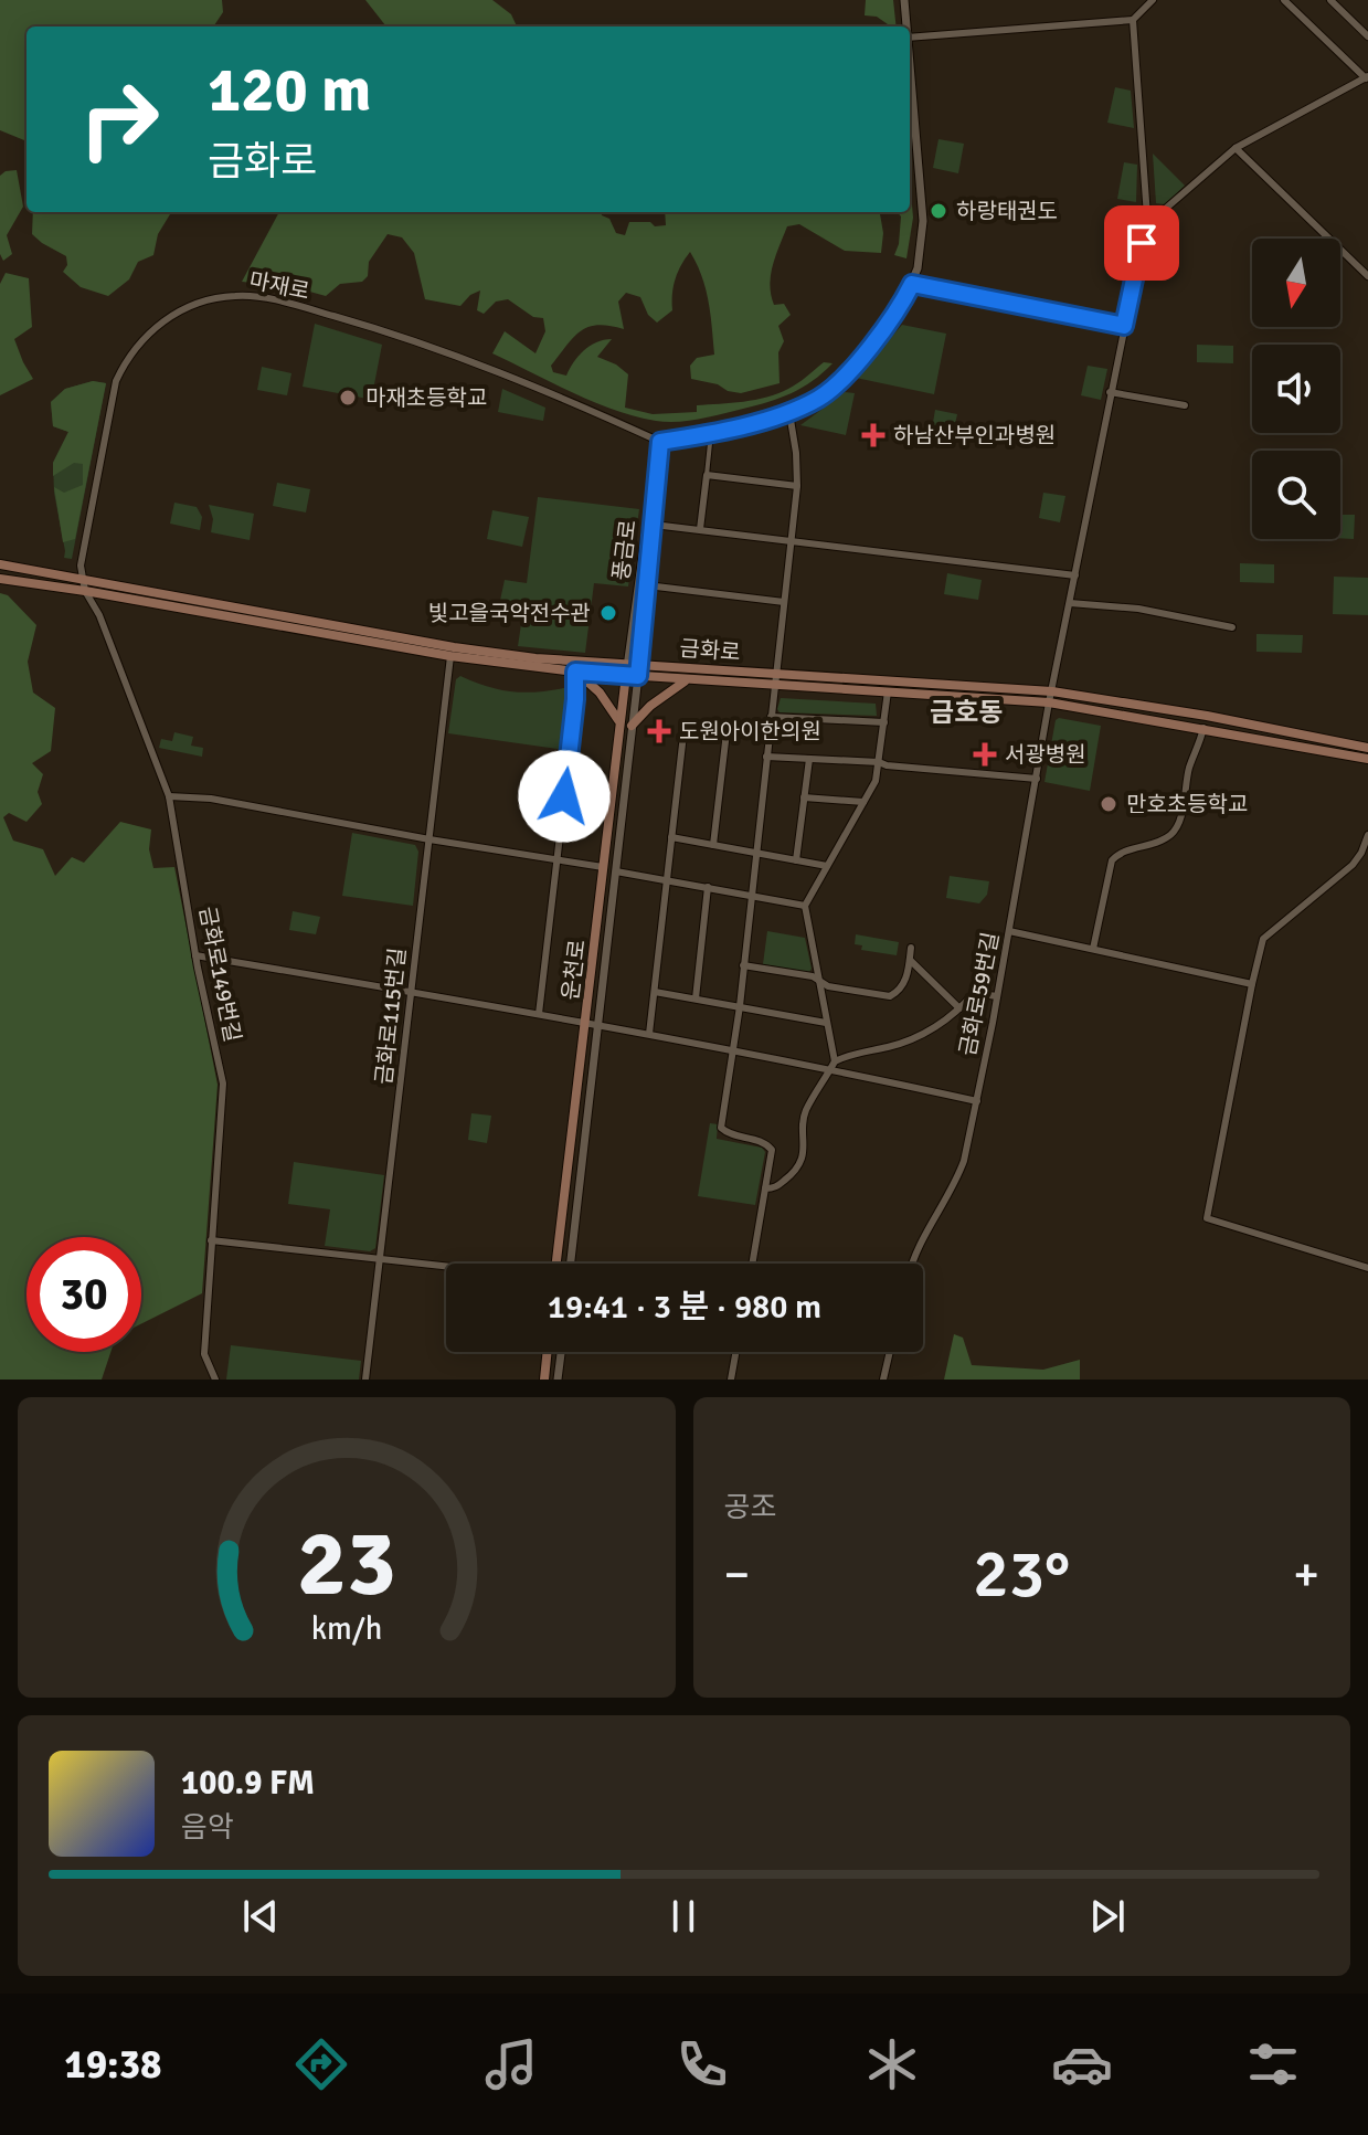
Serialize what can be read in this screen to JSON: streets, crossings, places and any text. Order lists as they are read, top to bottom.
{
  "streets": {
    "main road": ["금화로", "운천로"],
    "street": [
      "마재로",
      "풍금로",
      "금화로149번길",
      "금화로59번길",
      "금화로115번길"
    ]
  },
  "crossings": [
    ["마재로", "풍금로"],
    ["마재로", "금화로"],
    ["마재로", "금화로149번길"],
    ["풍금로", "금화로"],
    ["풍금로", "운천로"],
    ["금화로", "운천로"],
    ["금화로", "금화로149번길"],
    ["금화로", "금화로59번길"],
    ["금화로", "금화로115번길"]
  ],
  "districts": ["금호동"],
  "places": {
    "other": [
      "하랑태권도",
      "마재초등학교",
      "빛고을국악전수관",
      "만호초등학교"
    ],
    "health": ["하남산부인과병원", "도원아이한의원", "서광병원"]
  },
  "north": "bottom",
  "page": {
    "turn": ["120 m", "금화로"],
    "limit": "30",
    "trip": "19:41 · 3 분 · 980 m",
    "tile": "공조",
    "heat": ["−", "23°", "+"],
    "song": ["100.9 FM", "음악"],
    "tabs": "19:38",
    "gauge": ["23", "km/h"]
  }
}
